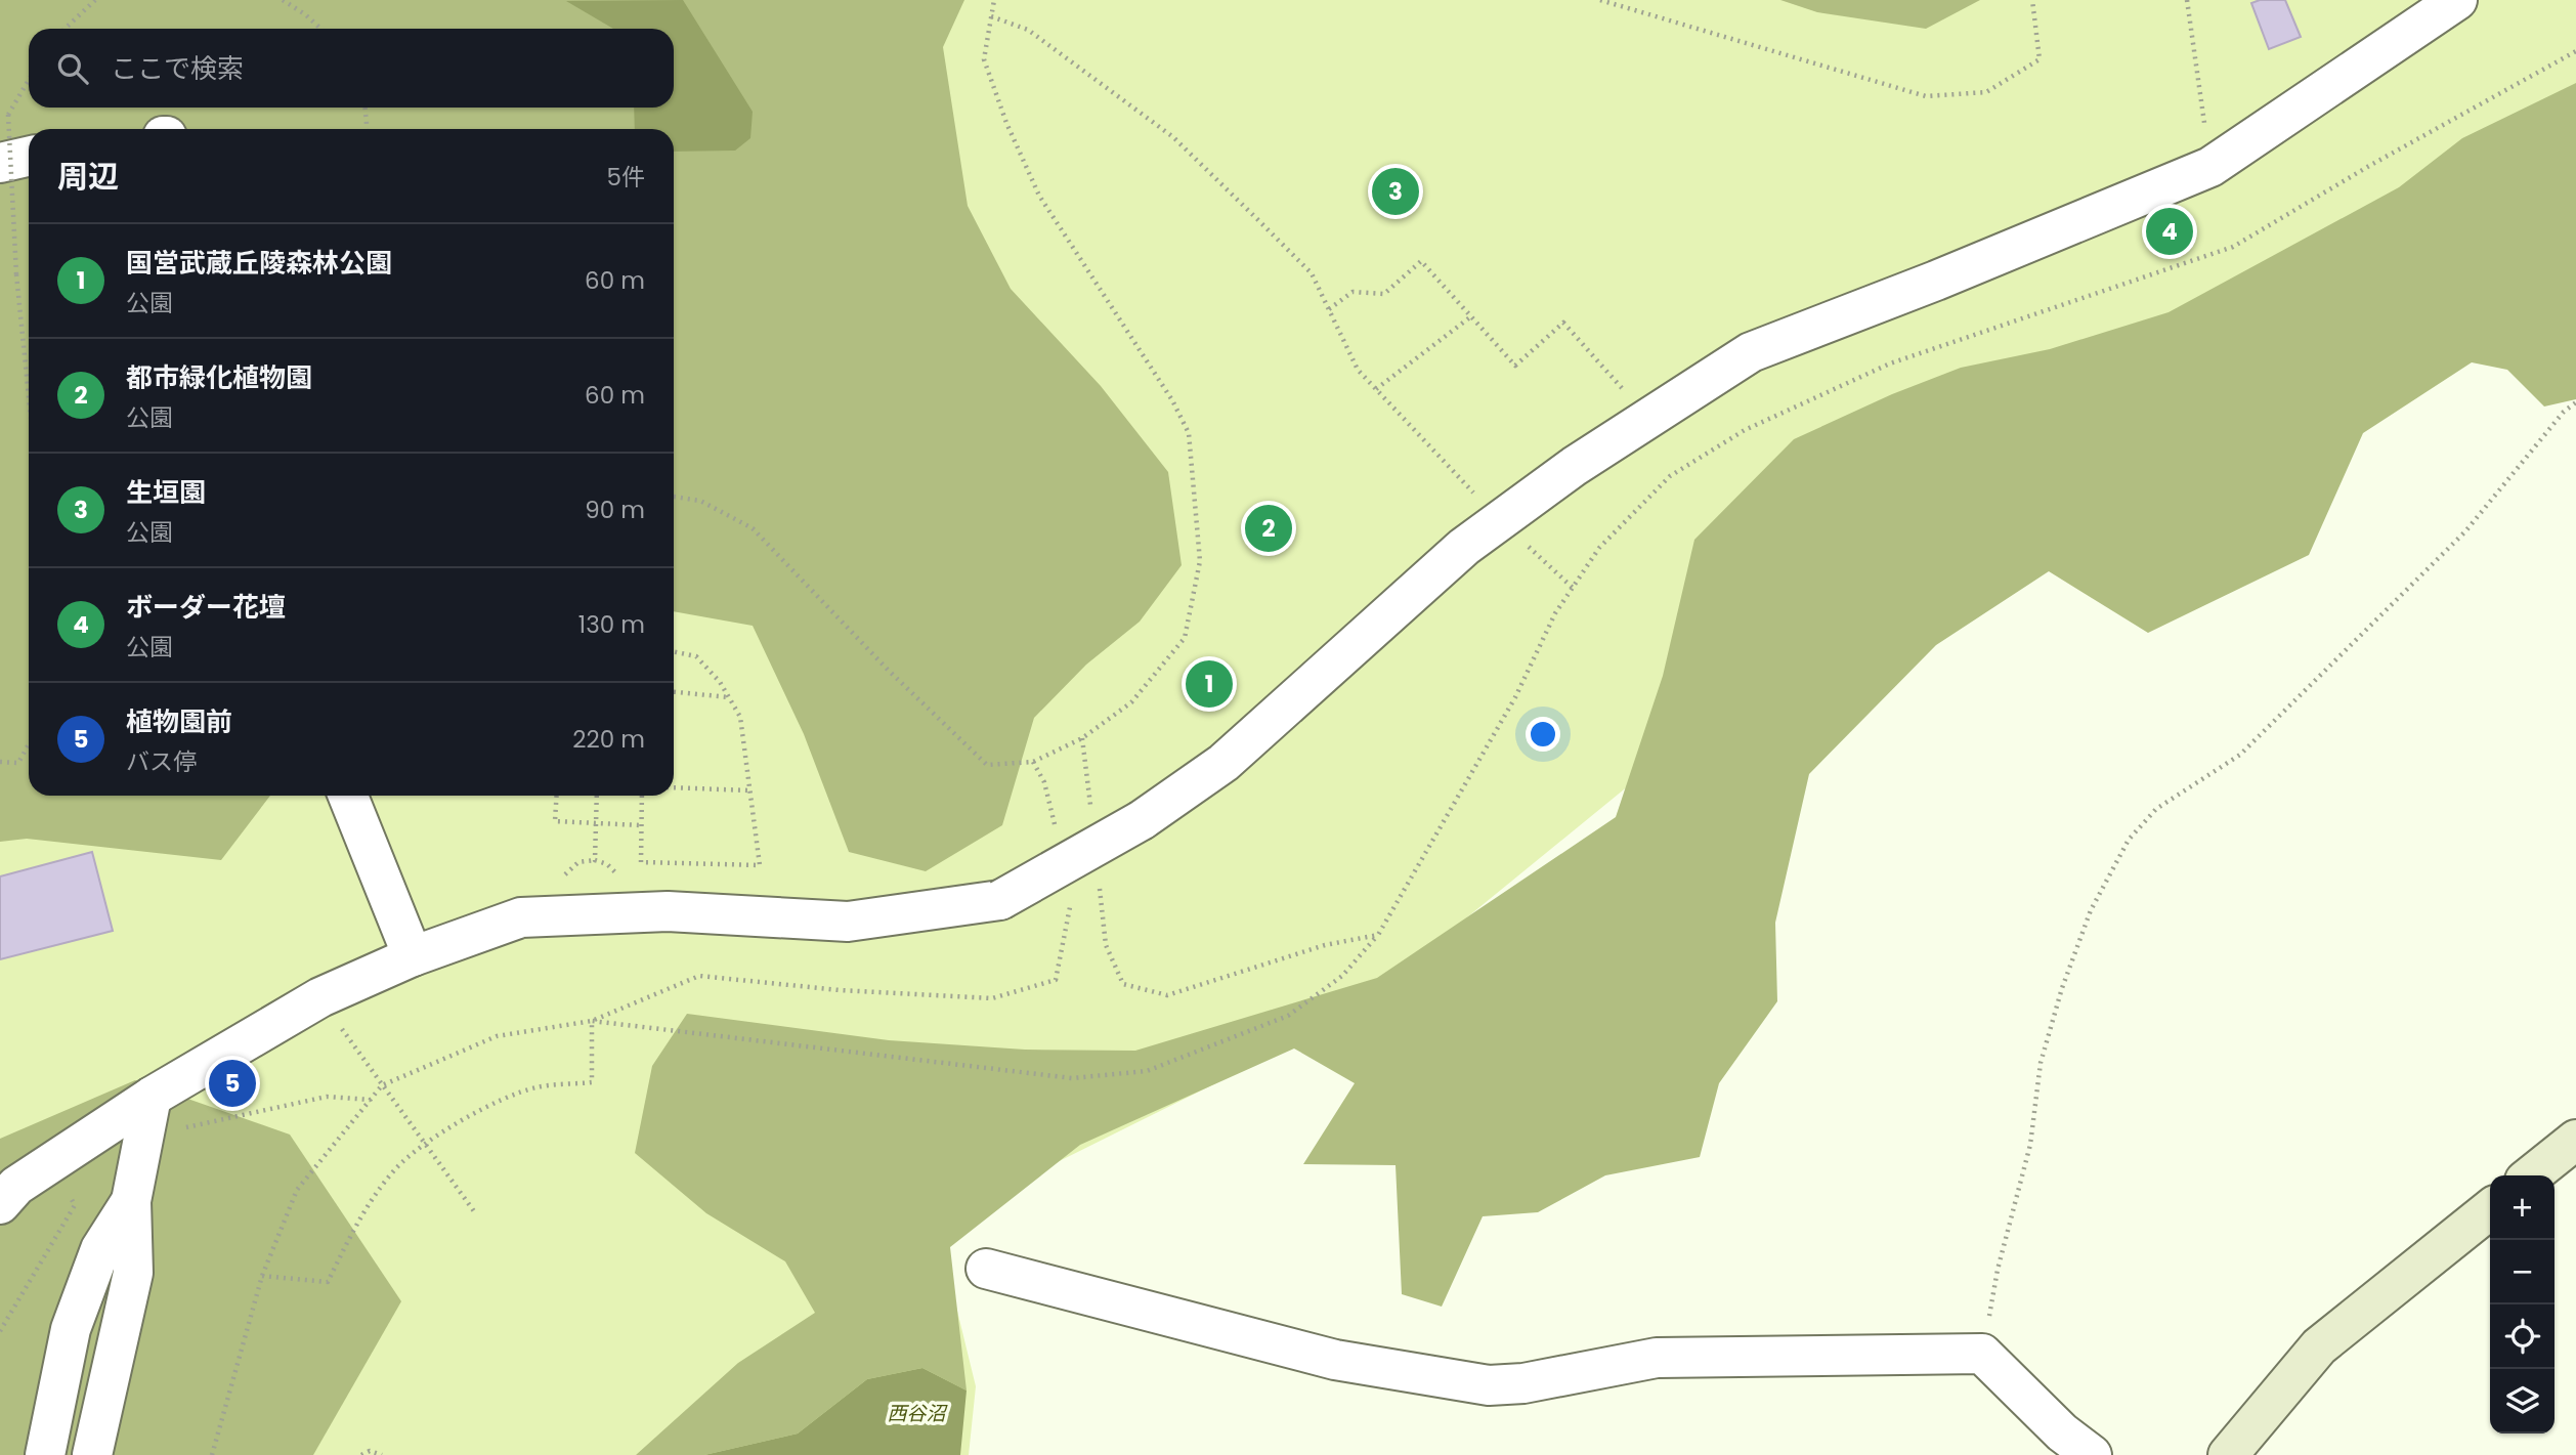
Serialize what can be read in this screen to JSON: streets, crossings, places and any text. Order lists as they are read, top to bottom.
{
  "water": ["西谷沼"],
  "page": {
    "search": "ここで検索",
    "heading": ["周辺", "5件"],
    "pins": [
      "3",
      "4",
      "2",
      "1",
      "5"
    ],
    "list": [
      {
        "mark": "1",
        "name": "国営武蔵丘陵森林公園",
        "note": "公園",
        "value": "60 m"
      },
      {
        "mark": "2",
        "name": "都市緑化植物園",
        "note": "公園",
        "value": "60 m"
      },
      {
        "mark": "3",
        "name": "生垣園",
        "note": "公園",
        "value": "90 m"
      },
      {
        "mark": "4",
        "name": "ボーダー花壇",
        "note": "公園",
        "value": "130 m"
      },
      {
        "mark": "5",
        "name": "植物園前",
        "note": "バス停",
        "value": "220 m"
      }
    ],
    "map_buttons": ["+", "−"]
  }
}
